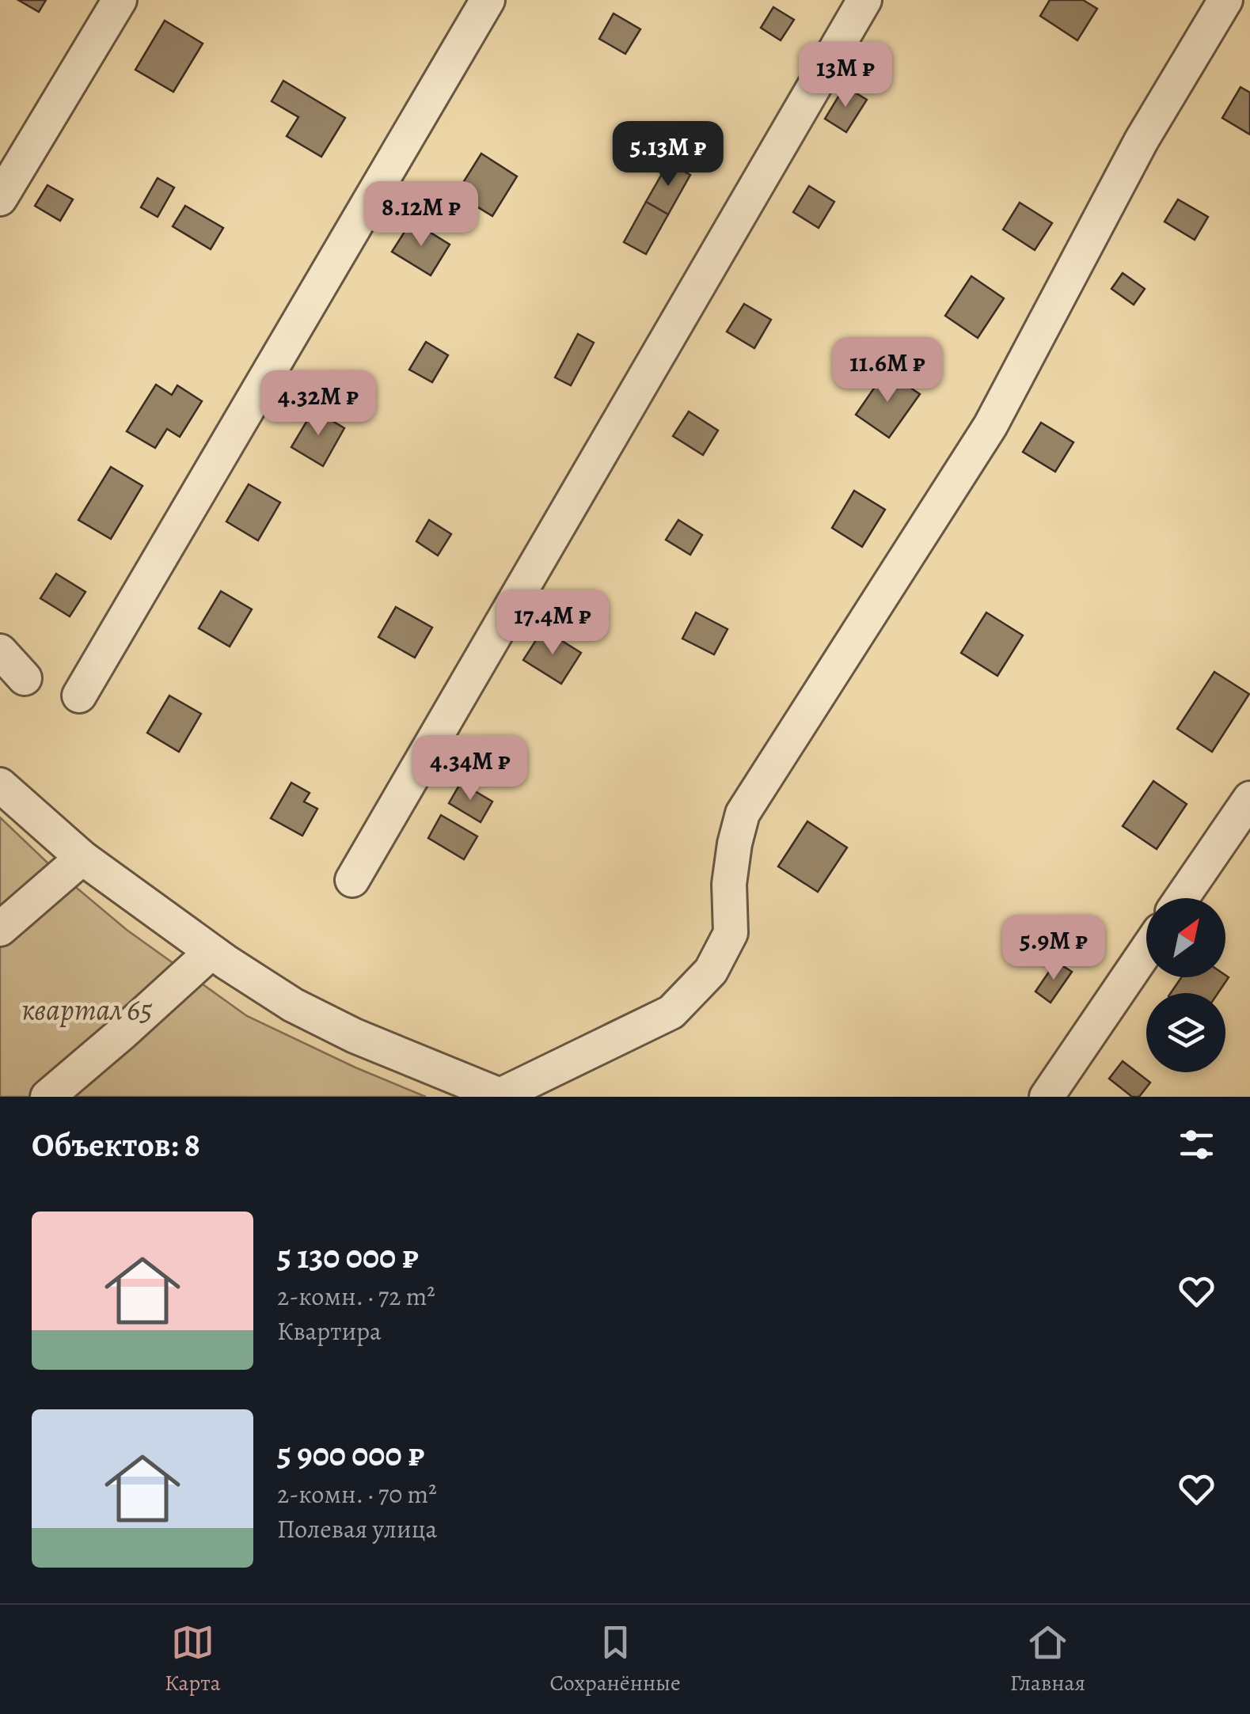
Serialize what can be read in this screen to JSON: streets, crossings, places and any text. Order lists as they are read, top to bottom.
{
  "parks": ["квартал 65"],
  "north": "top right",
  "page": {
    "price": [
      "13M ₽",
      "5.13M ₽",
      "8.12M ₽",
      "11.6M ₽",
      "4.32M ₽",
      "17.4M ₽",
      "4.34M ₽",
      "5.9M ₽"
    ],
    "heading": "Объектов: 8",
    "list": [
      {
        "name": "5 130 000 ₽",
        "note": "2-комн. · 72 m² · Квартира"
      },
      {
        "name": "5 900 000 ₽",
        "note": "2-комн. · 70 m² · Полевая улица"
      }
    ],
    "tabs": ["Карта", "Сохранённые", "Главная"]
  }
}
